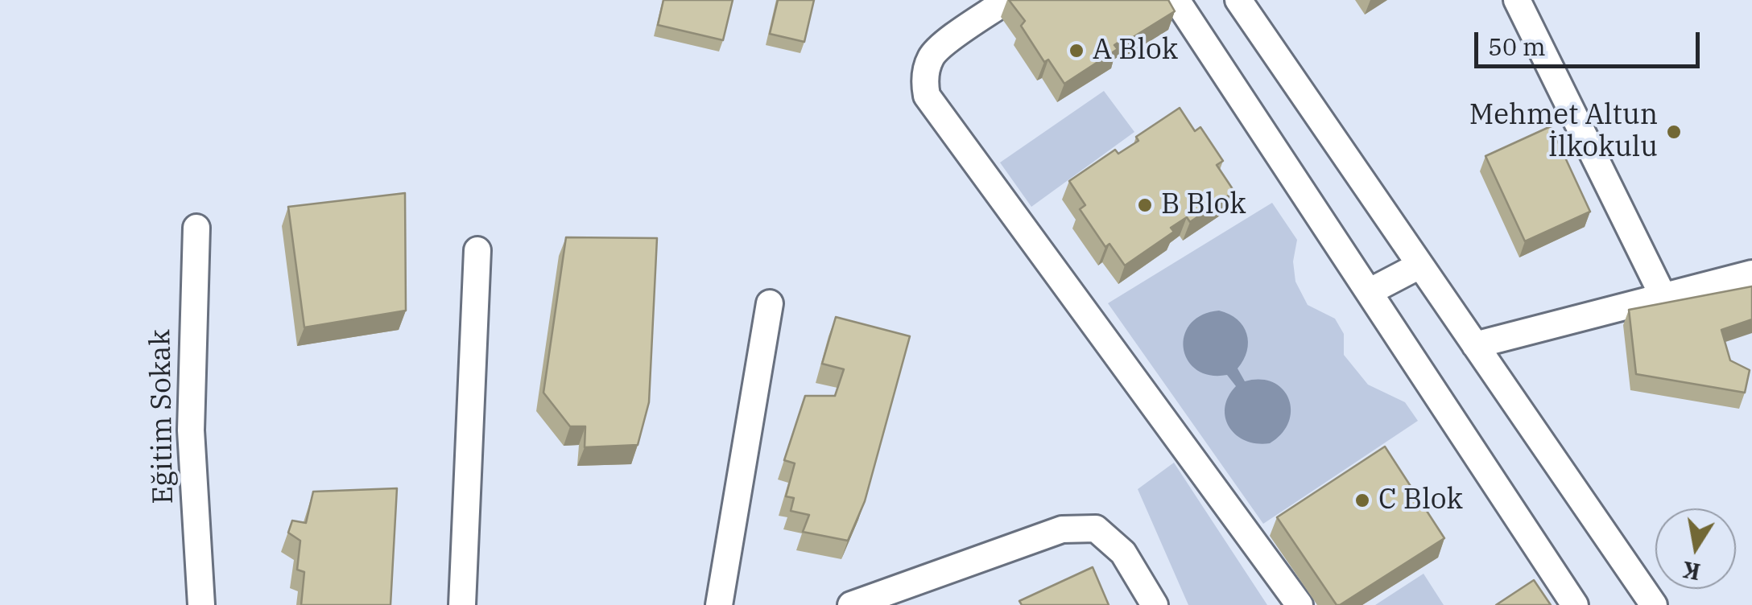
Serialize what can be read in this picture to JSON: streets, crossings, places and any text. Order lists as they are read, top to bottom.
{
  "streets": {
    "street": ["Eğitim Sokak"]
  },
  "places": [
    "A Blok",
    "Mehmet Altun İlkokulu",
    "B Blok",
    "C Blok"
  ],
  "scale_bar": "50 m",
  "north": "bottom"
}
